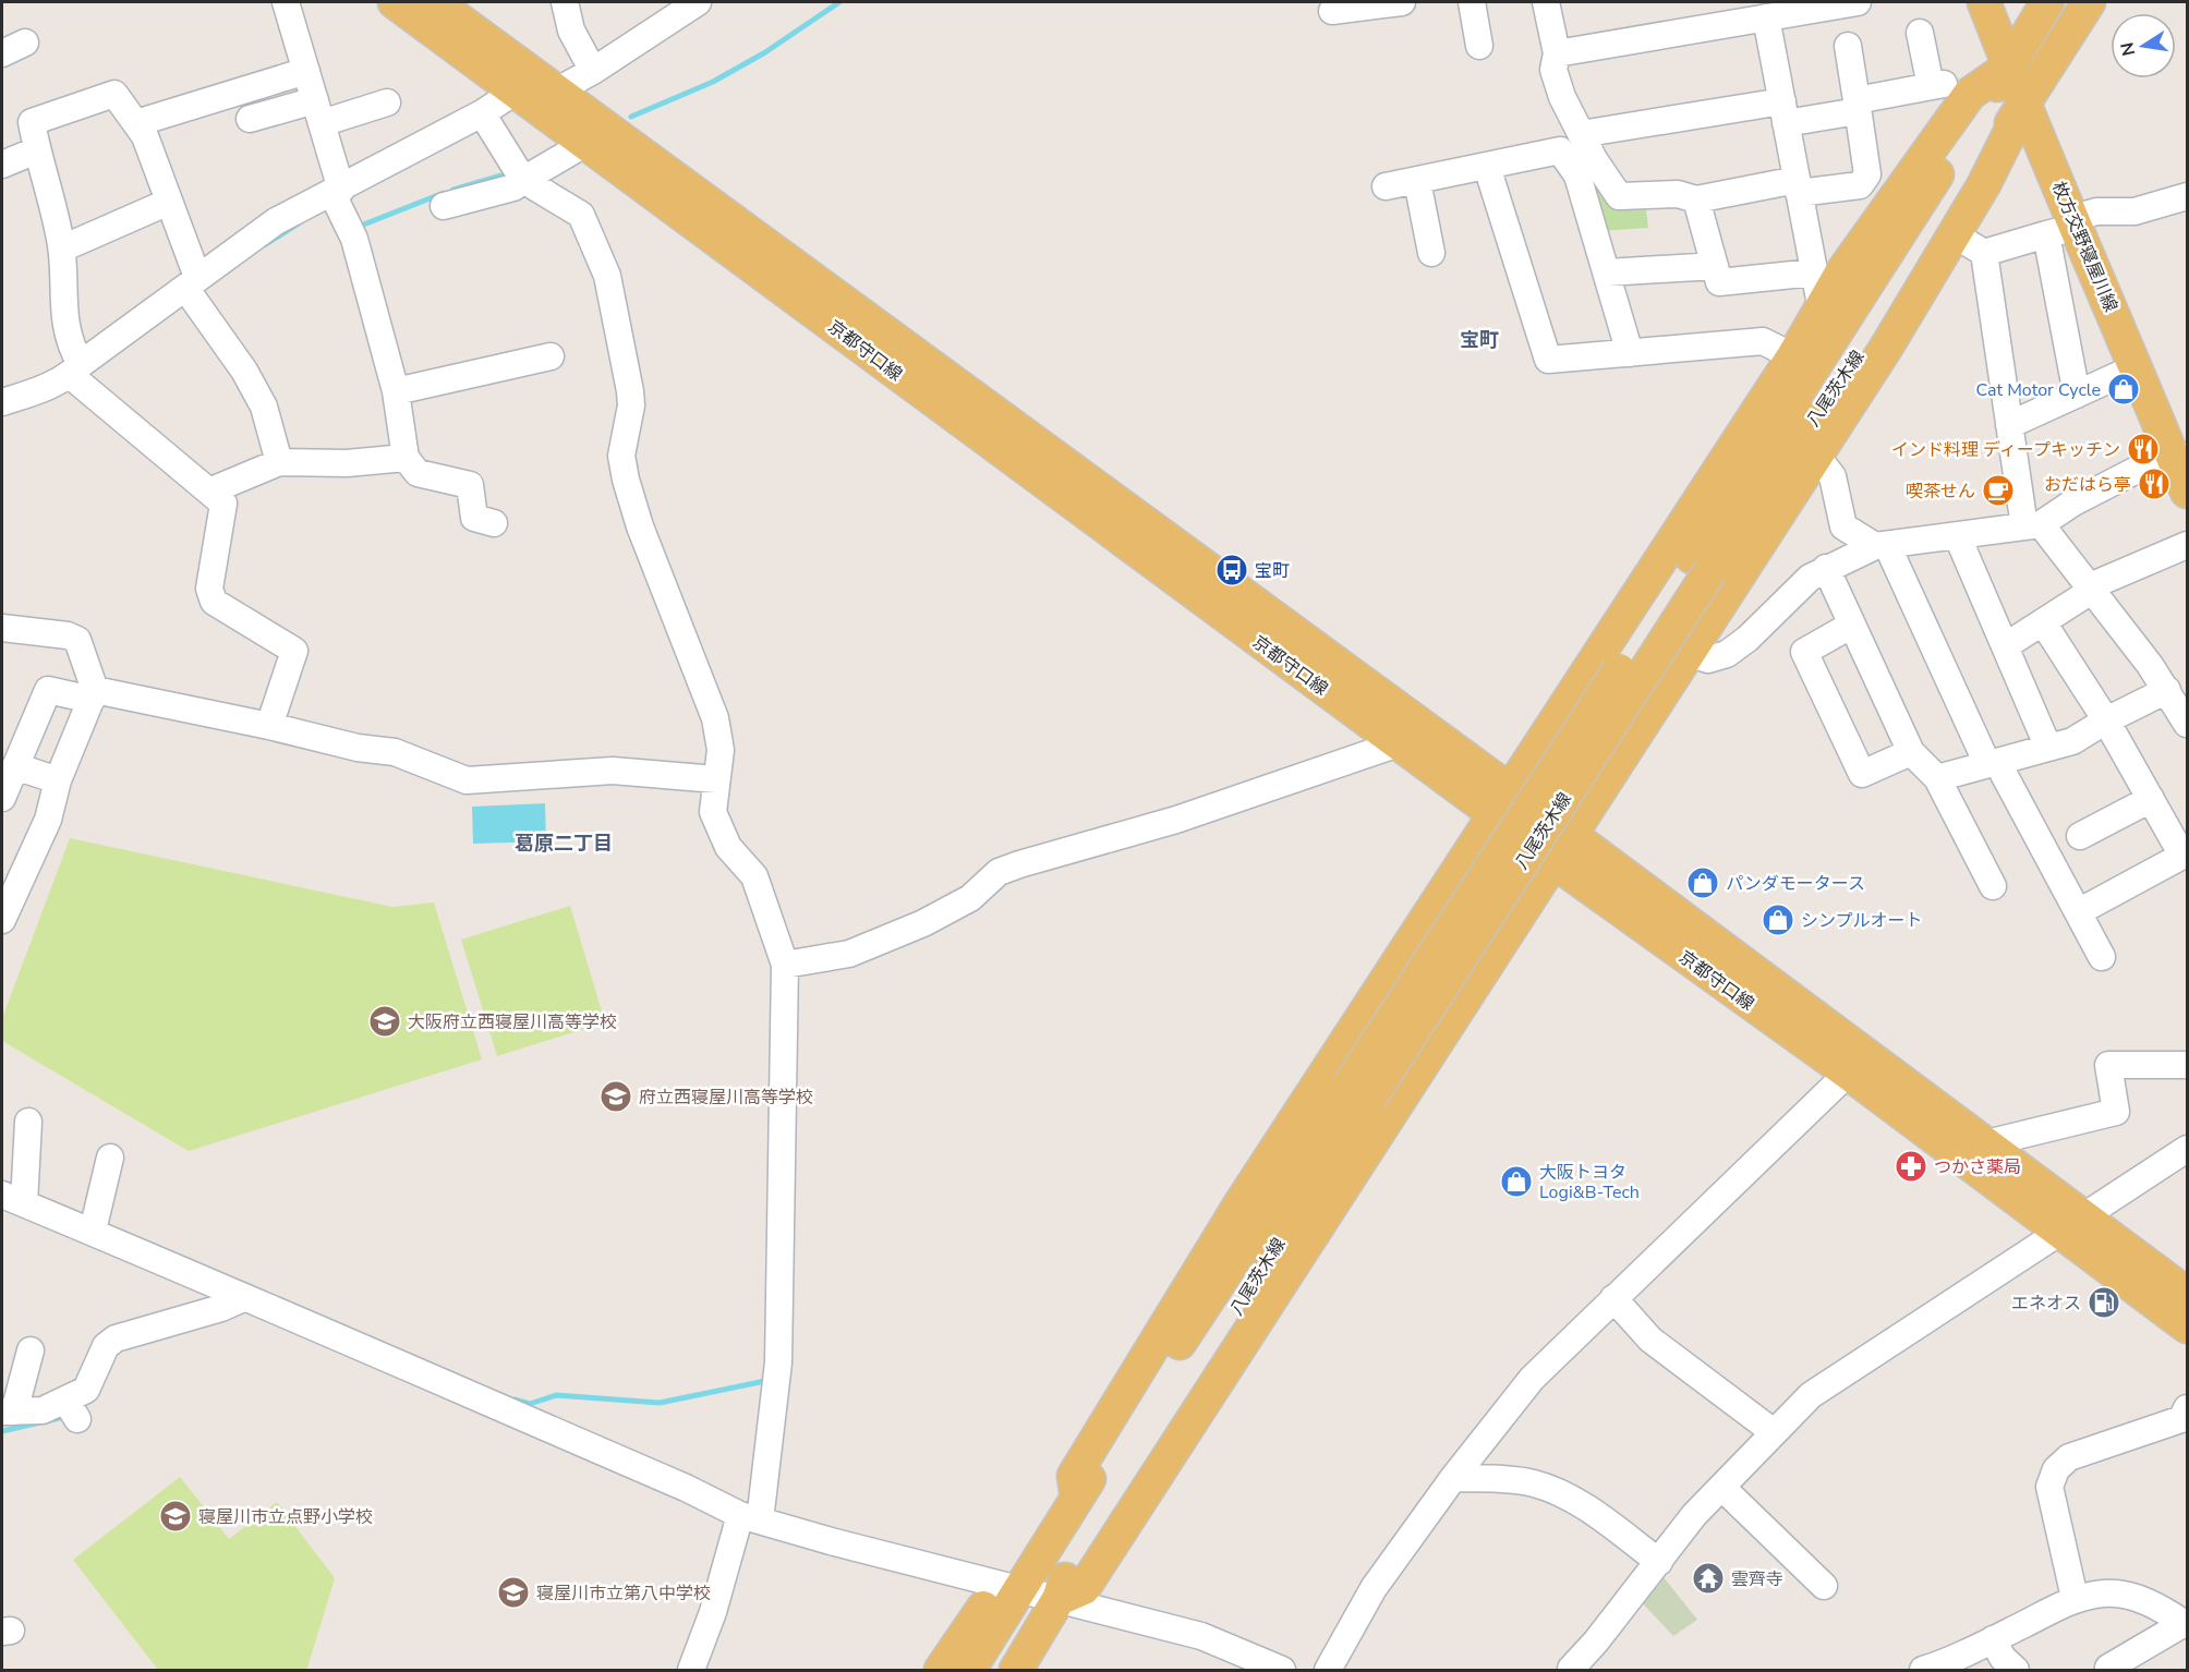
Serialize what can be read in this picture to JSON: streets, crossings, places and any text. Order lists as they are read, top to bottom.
{
  "streets": {
    "main road": ["枚方交野寝屋川線", "京都守口線", "八尾茨木線"]
  },
  "crossings": [
    ["枚方交野寝屋川線", "八尾茨木線"]
  ],
  "districts": ["宝町", "葛原二丁目"],
  "places": {
    "shop": [
      "Cat Motor Cycle",
      "パンダモータース",
      "シンプルオート",
      "大阪トヨタ Logi&B-Tech"
    ],
    "restaurant": ["インド料理 ディープキッチン", "おだはら亭"],
    "cafe": ["喫茶せん"],
    "bus stop": ["宝町"],
    "school or university": [
      "大阪府立西寝屋川高等学校",
      "府立西寝屋川高等学校",
      "寝屋川市立点野小学校",
      "寝屋川市立第八中学校"
    ],
    "pharmacy": ["つかさ薬局"],
    "fuel station": ["エネオス"],
    "temple": ["雲齊寺"]
  },
  "north": "left"
}
